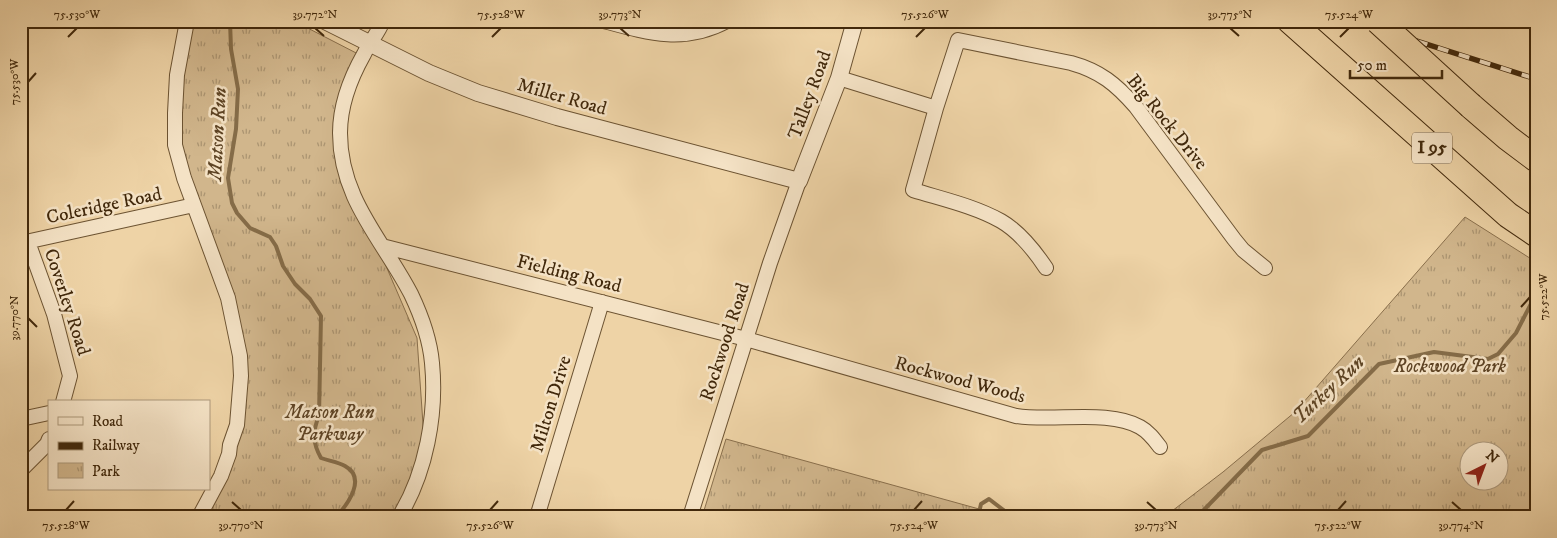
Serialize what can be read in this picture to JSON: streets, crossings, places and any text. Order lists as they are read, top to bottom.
{
  "streets": {
    "highway": ["I 95"],
    "street": [
      "Talley Road",
      "Miller Road",
      "Big Rock Drive",
      "Coleridge Road",
      "Fielding Road",
      "Coverley Road",
      "Rockwood Road",
      "Rockwood Woods",
      "Milton Drive"
    ]
  },
  "crossings": [
    ["Talley Road", "Miller Road"],
    ["Talley Road", "Rockwood Road"],
    ["Miller Road", "Rockwood Road"],
    ["Coleridge Road", "Coverley Road"],
    ["Fielding Road", "Rockwood Road"],
    ["Fielding Road", "Rockwood Woods"],
    ["Fielding Road", "Milton Drive"],
    ["Rockwood Road", "Rockwood Woods"]
  ],
  "water": ["Matson Run", "Turkey Run"],
  "parks": ["Rockwood Park", "Matson Run Parkway"],
  "legend": ["Road", "Railway", "Park"],
  "scale_bar": "50 m",
  "north": "top right",
  "coordinates": [
    "75.530°W",
    "39.772°N",
    "75.528°W",
    "39.773°N",
    "75.526°W",
    "39.775°N",
    "75.524°W",
    "75.522°W",
    "39.770°N",
    "39.774°N"
  ]
}
